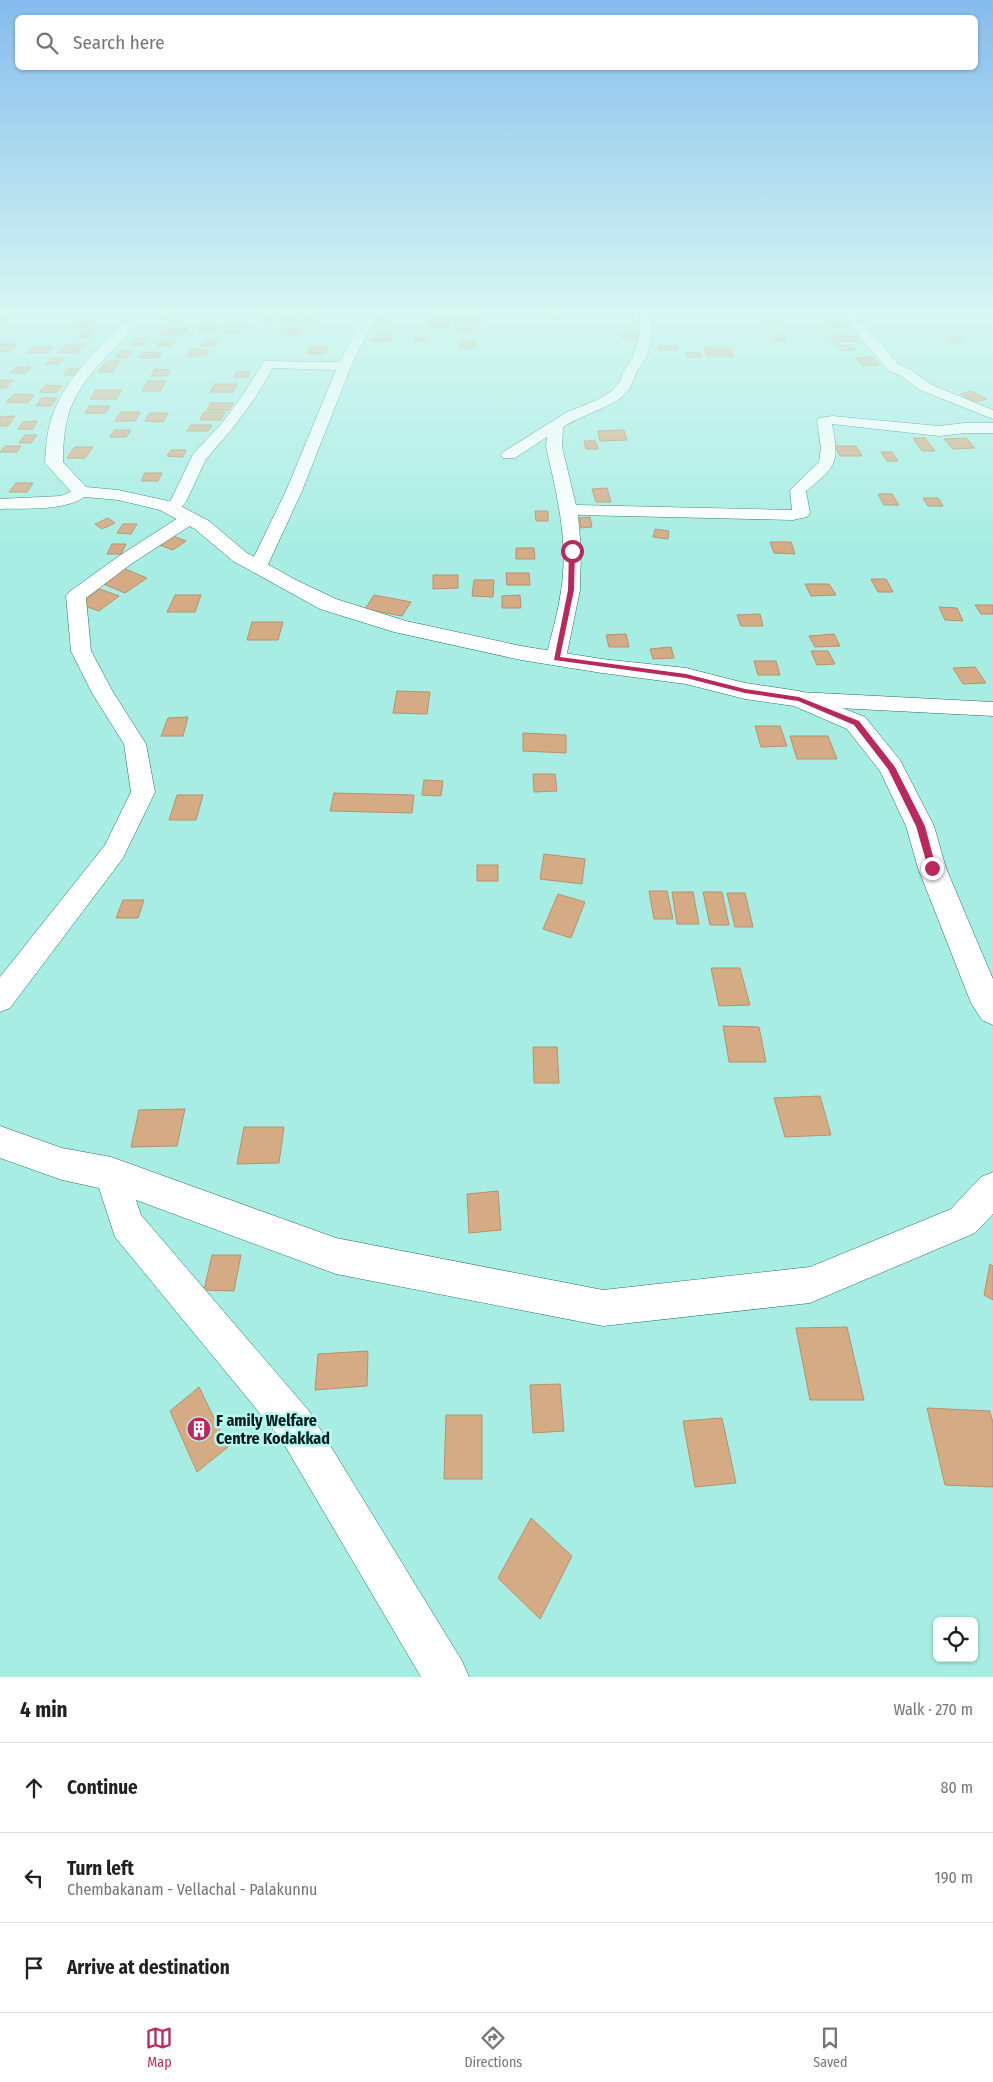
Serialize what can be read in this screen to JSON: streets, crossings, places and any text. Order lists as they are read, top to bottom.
{
  "places": {
    "building": ["F amily Welfare Centre Kodakkad"]
  },
  "page": {
    "search": "Search here",
    "heading": ["4 min", "Walk · 270 m"],
    "list": [
      ["Continue", "80 m"],
      ["Turn left", "Chembakanam - Vellachal - Palakunnu", "190 m"],
      "Arrive at destination"
    ],
    "nav": ["Map", "Directions", "Saved"]
  }
}
